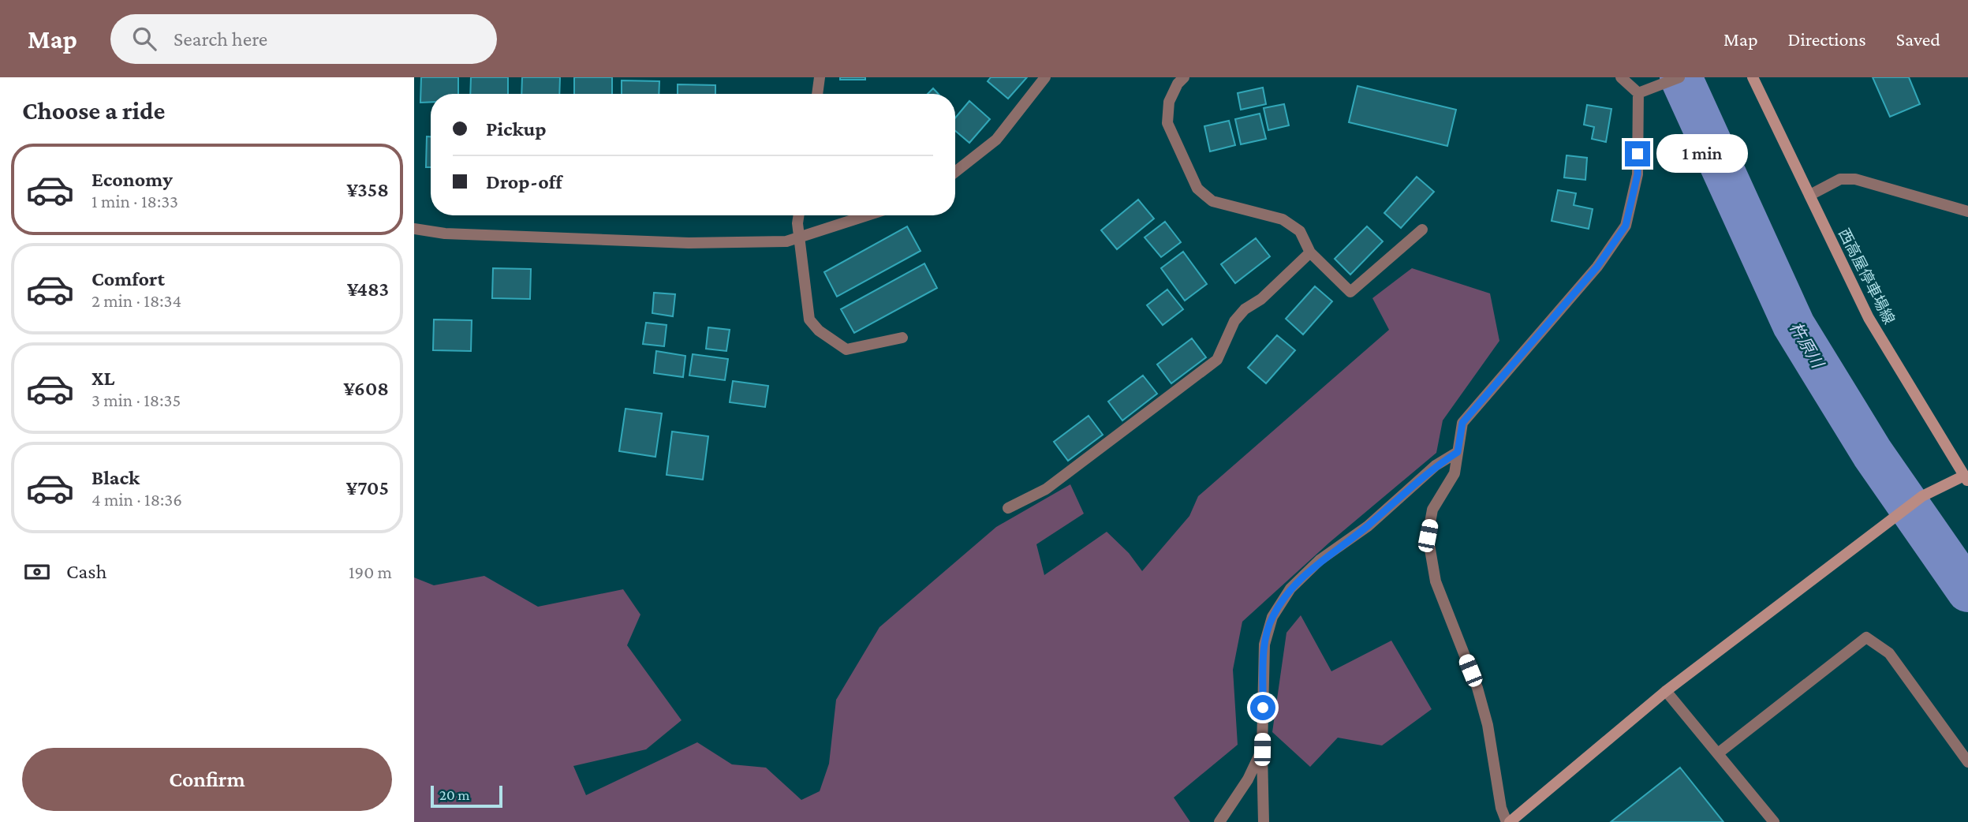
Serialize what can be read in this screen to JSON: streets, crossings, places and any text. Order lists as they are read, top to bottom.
{
  "streets": {
    "street": ["西高屋停車場線"]
  },
  "water": ["杵原川"],
  "scale_bar": "20 m",
  "page": {
    "header": "Map",
    "search": "Search here",
    "nav": ["Map", "Directions", "Saved"],
    "heading": "Choose a ride",
    "banner": ["Pickup", "Drop-off"],
    "bubble": "1 min",
    "list": [
      {
        "name": "Economy",
        "note": "1 min · 18:33",
        "value": "¥358"
      },
      {
        "name": "Comfort",
        "note": "2 min · 18:34",
        "value": "¥483"
      },
      {
        "name": "XL",
        "note": "3 min · 18:35",
        "value": "¥608"
      },
      {
        "name": "Black",
        "note": "4 min · 18:36",
        "value": "¥705"
      }
    ],
    "pay": ["Cash", "190 m"],
    "buttons": "Confirm",
    "scale": "20 m"
  }
}
